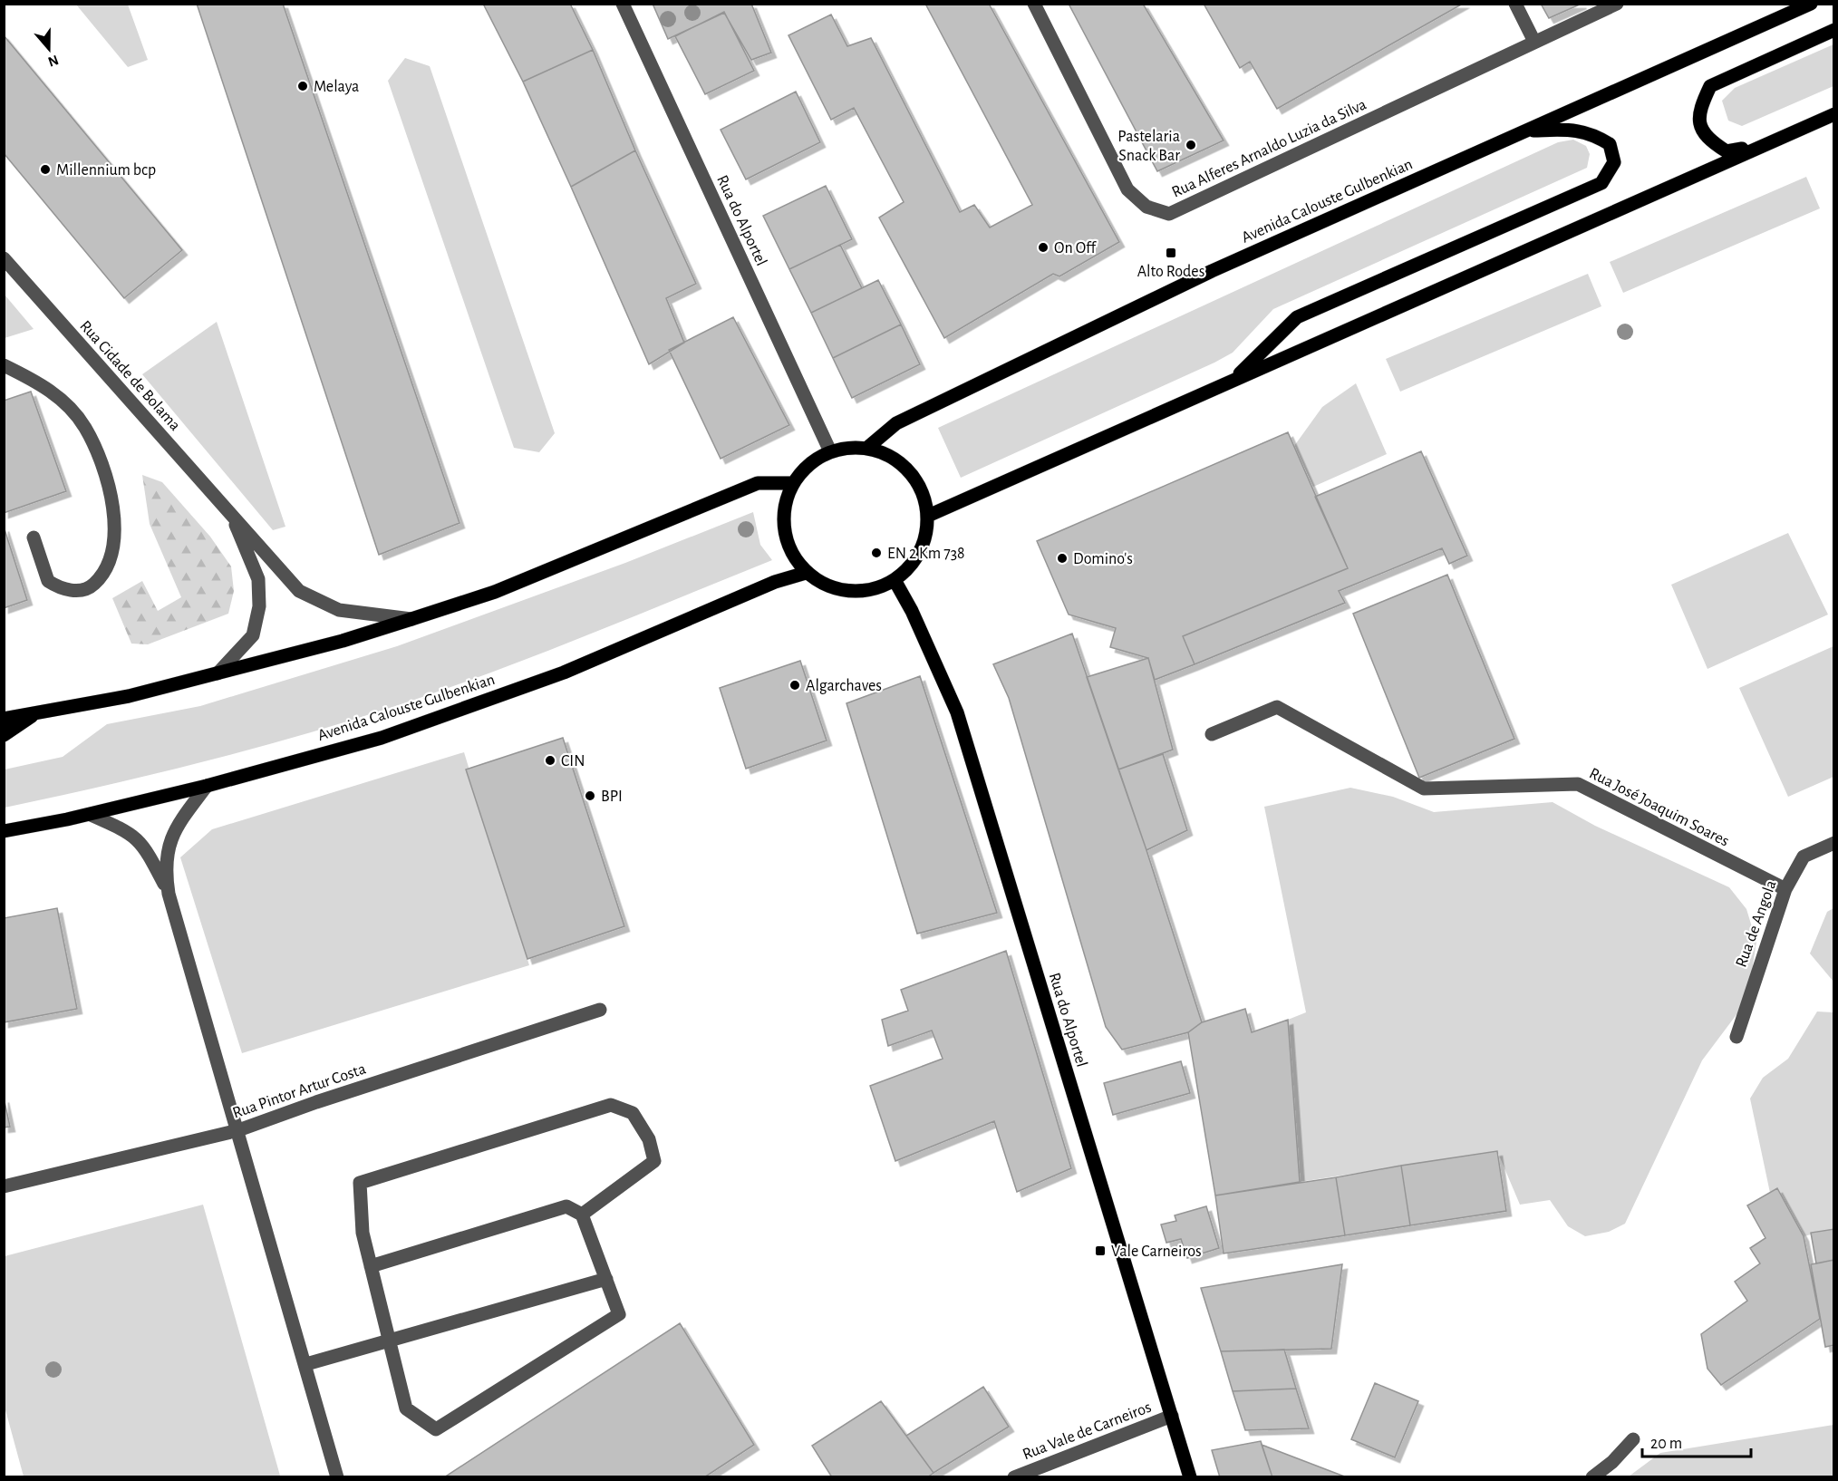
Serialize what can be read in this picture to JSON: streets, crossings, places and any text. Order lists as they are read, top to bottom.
{
  "streets": {
    "main road": ["Avenida Calouste Gulbenkian", "Rua do Alportel"],
    "street": [
      "Rua Alferes Arnaldo Luzia da Silva",
      "Rua Cidade de Bolama",
      "Rua José Joaquim Soares",
      "Rua de Angola",
      "Rua Pintor Artur Costa",
      "Rua Vale de Carneiros"
    ]
  },
  "crossings": [
    ["Avenida Calouste Gulbenkian", "Rua do Alportel"],
    ["Rua do Alportel", "Rua Vale de Carneiros"],
    ["Rua José Joaquim Soares", "Rua de Angola"]
  ],
  "places": {
    "other": [
      "Melaya",
      "Pastelaria Snack Bar",
      "Millennium bcp",
      "On Off",
      "EN 2 Km 738",
      "Domino's",
      "Algarchaves",
      "CIN",
      "BPI"
    ],
    "transit": ["Alto Rodes", "Vale Carneiros"]
  },
  "scale_bar": "20 m",
  "north": "bottom"
}
